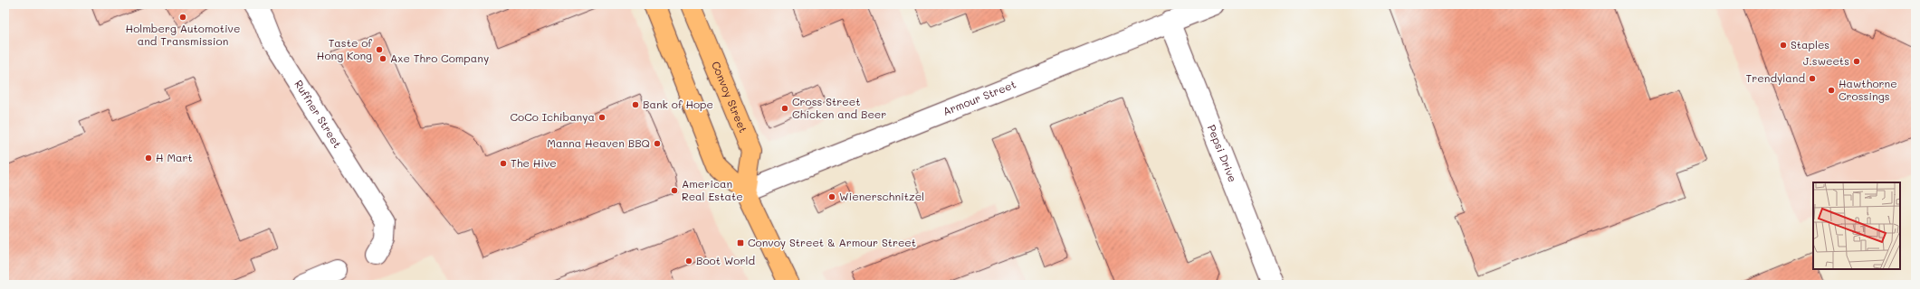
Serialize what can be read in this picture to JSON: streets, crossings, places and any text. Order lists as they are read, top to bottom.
{
  "streets": {
    "main road": ["Convoy Street"],
    "street": ["Armour Street", "Ruffner Street", "Pepsi Drive"]
  },
  "crossings": [
    ["Convoy Street", "Armour Street"],
    ["Armour Street", "Pepsi Drive"]
  ],
  "places": {
    "other": [
      "Holmberg Automotive and Transmission",
      "Staples",
      "Taste of Hong Kong",
      "Axe Thro Company",
      "J.sweets",
      "Trendyland",
      "Hawthorne Crossings",
      "Bank of Hope",
      "Cross Street Chicken and Beer",
      "CoCo Ichibanya",
      "Manna Heaven BBQ",
      "H Mart",
      "The Hive",
      "American Real Estate",
      "Wienerschnitzel",
      "Boot World"
    ],
    "transit": ["Convoy Street & Armour Street"]
  }
}
